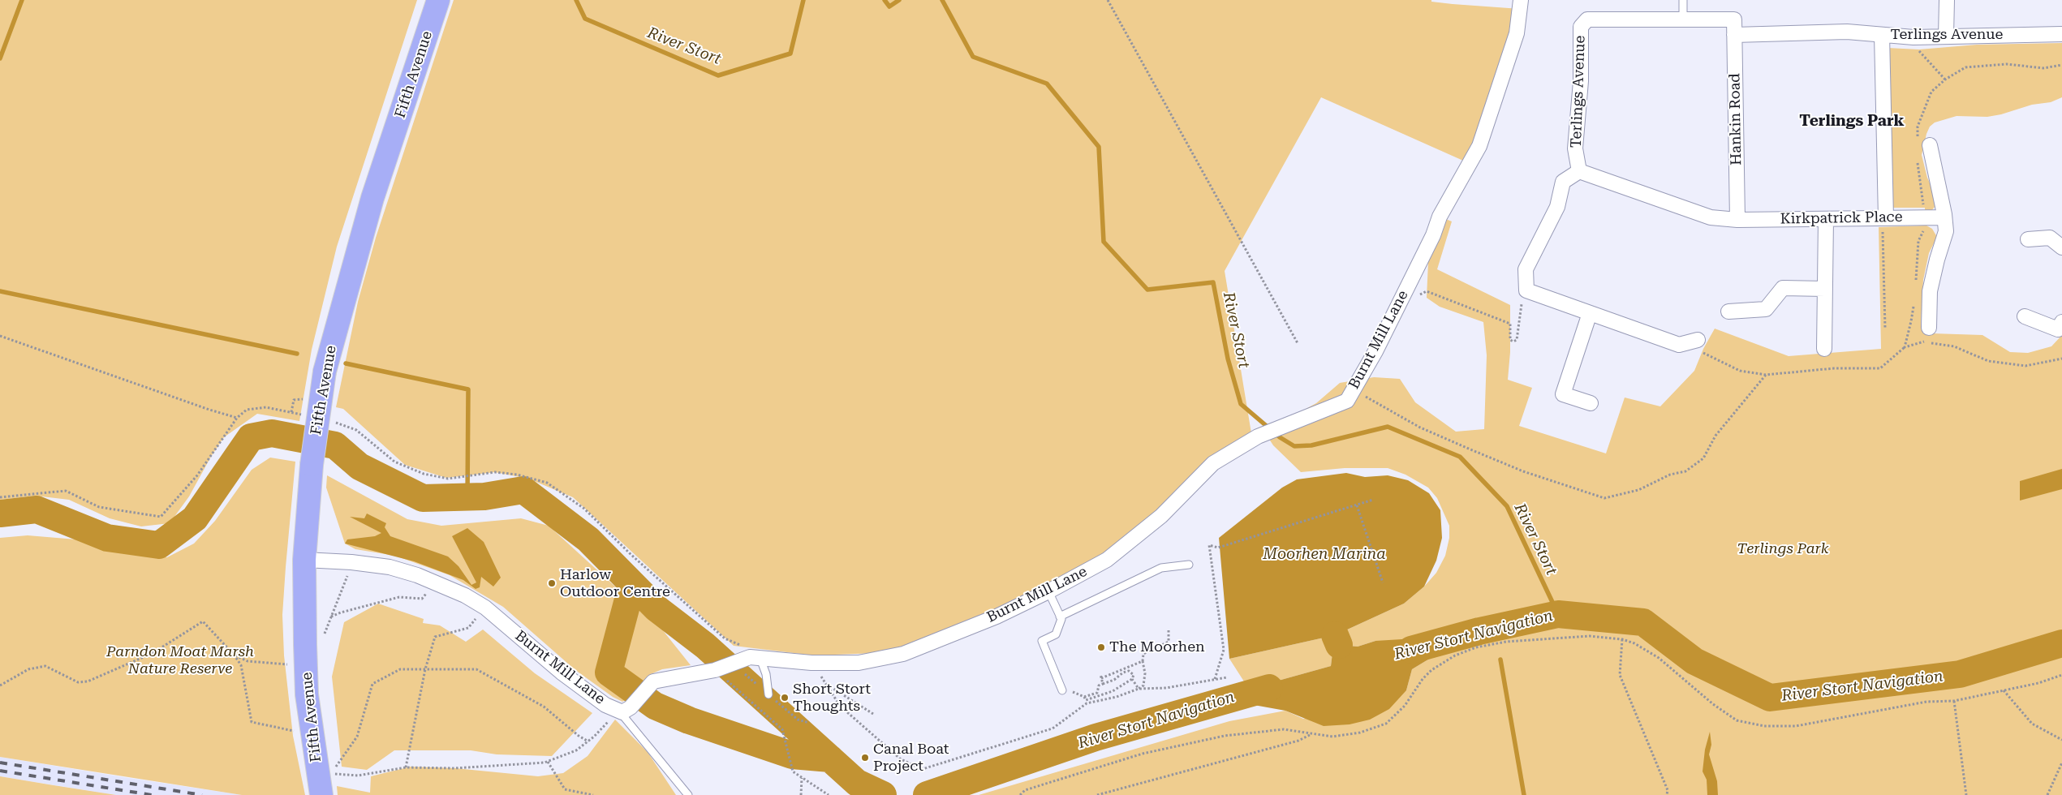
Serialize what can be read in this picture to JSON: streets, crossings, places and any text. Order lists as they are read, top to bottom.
{
  "streets": {
    "highway": ["Fifth Avenue"],
    "street": [
      "Terlings Avenue",
      "Hankin Road",
      "Kirkpatrick Place",
      "Burnt Mill Lane"
    ]
  },
  "crossings": [
    ["Terlings Avenue", "Hankin Road"],
    ["Fifth Avenue", "Burnt Mill Lane"],
    ["Hankin Road", "Kirkpatrick Place"]
  ],
  "districts": ["Terlings Park"],
  "water": ["River Stort", "Moorhen Marina", "River Stort Navigation"],
  "parks": ["Terlings Park", "Parndon Moat Marsh Nature Reserve"],
  "places": [
    "Harlow Outdoor Centre",
    "The Moorhen",
    "Short Stort Thoughts",
    "Canal Boat Project"
  ]
}
